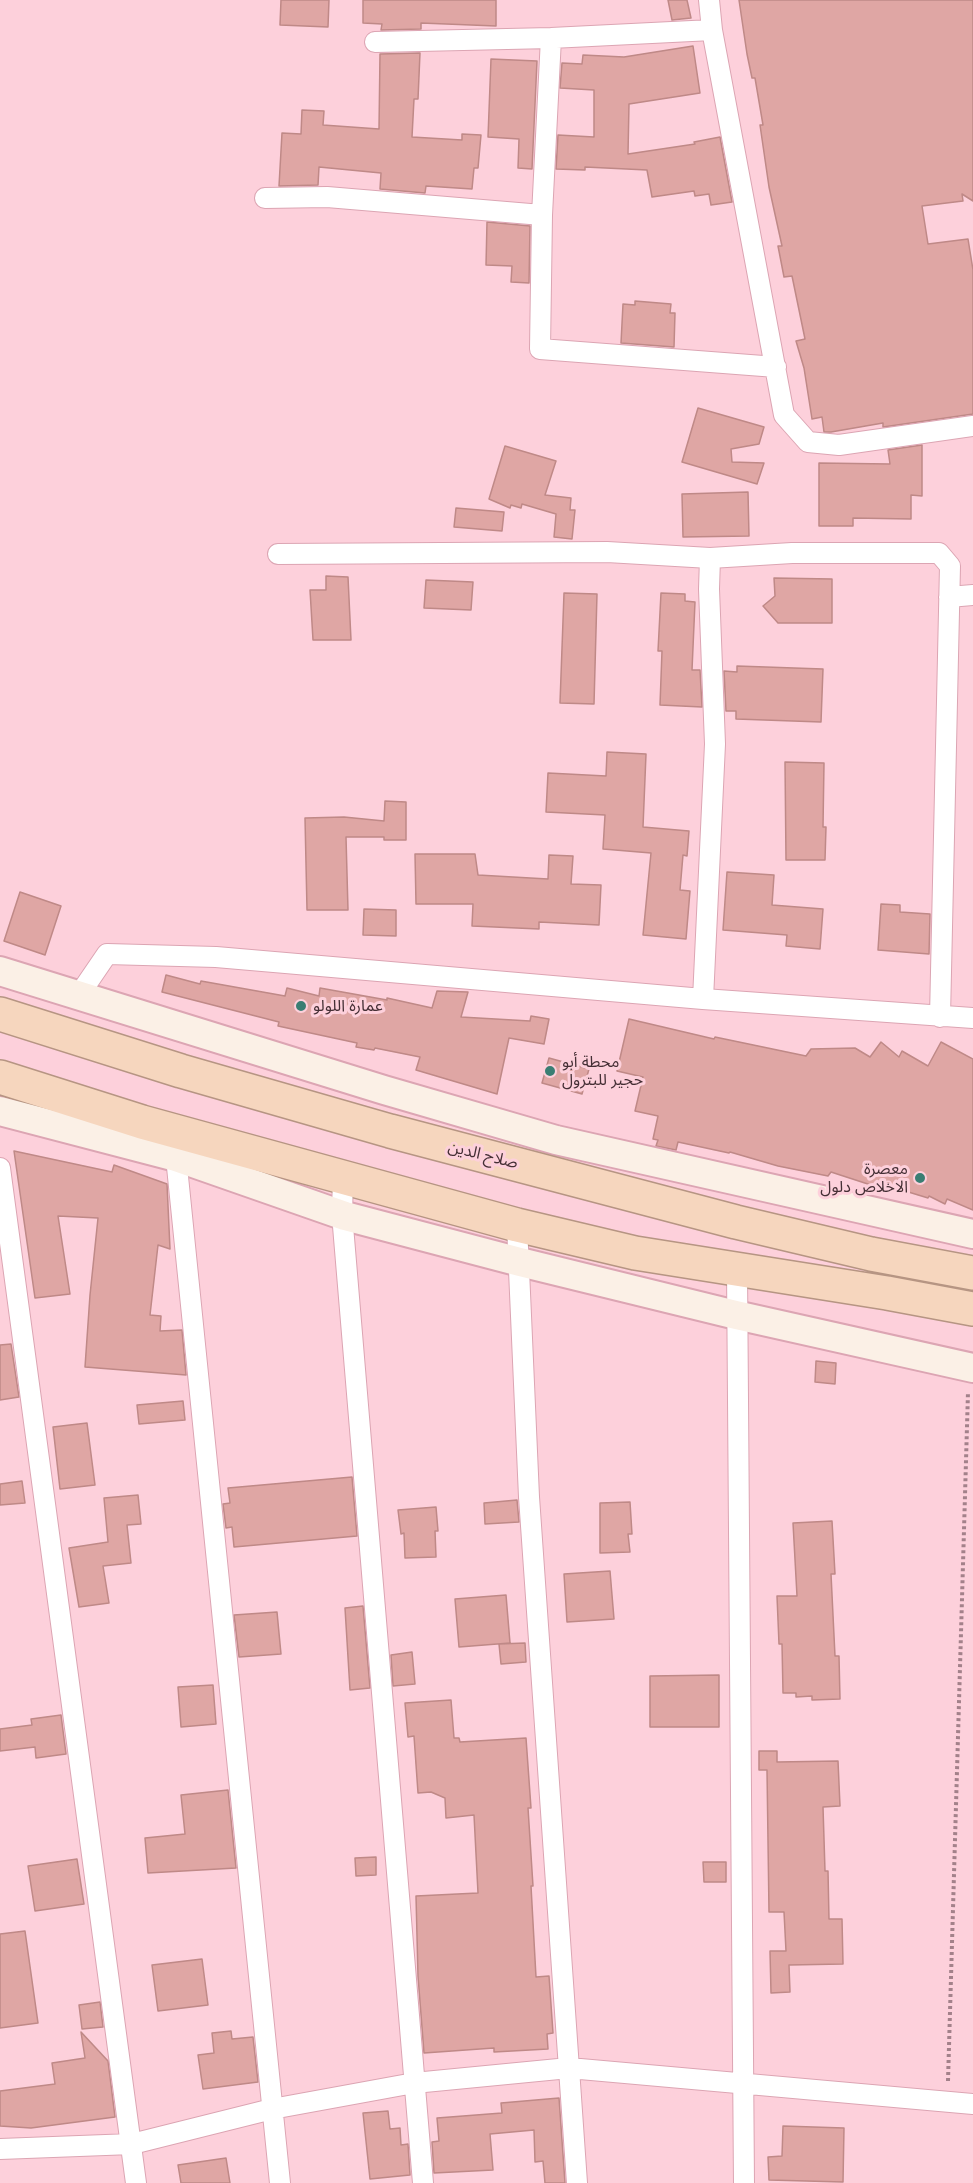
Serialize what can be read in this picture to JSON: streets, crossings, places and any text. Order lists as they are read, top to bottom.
{
  "streets": {
    "highway": ["صلاح الدين"]
  },
  "places": ["عمارة اللولو", "محطة أبو حجير للبترول", "معصرة الاخلاص دلول"]
}
